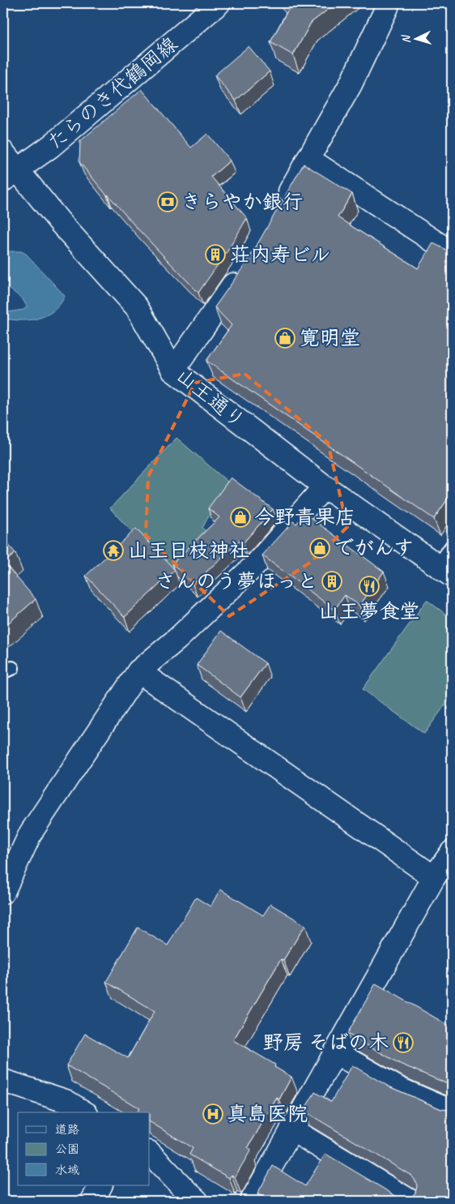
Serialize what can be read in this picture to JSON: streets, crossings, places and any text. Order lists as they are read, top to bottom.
{
  "streets": {
    "street": ["たらのき代鶴岡線", "山王通り"]
  },
  "crossings": [
    ["たらのき代鶴岡線", "山王通り"]
  ],
  "places": {
    "bank": ["きらやか銀行"],
    "building": ["荘内寿ビル", "さんのう夢ほっと"],
    "shop": ["寛明堂", "今野青果店", "でがんす"],
    "temple": ["山王日枝神社"],
    "restaurant": ["山王夢食堂", "野房 そばの木"],
    "hospital": ["真島医院"]
  },
  "legend": ["道路", "公園", "水域"],
  "north": "left"
}
